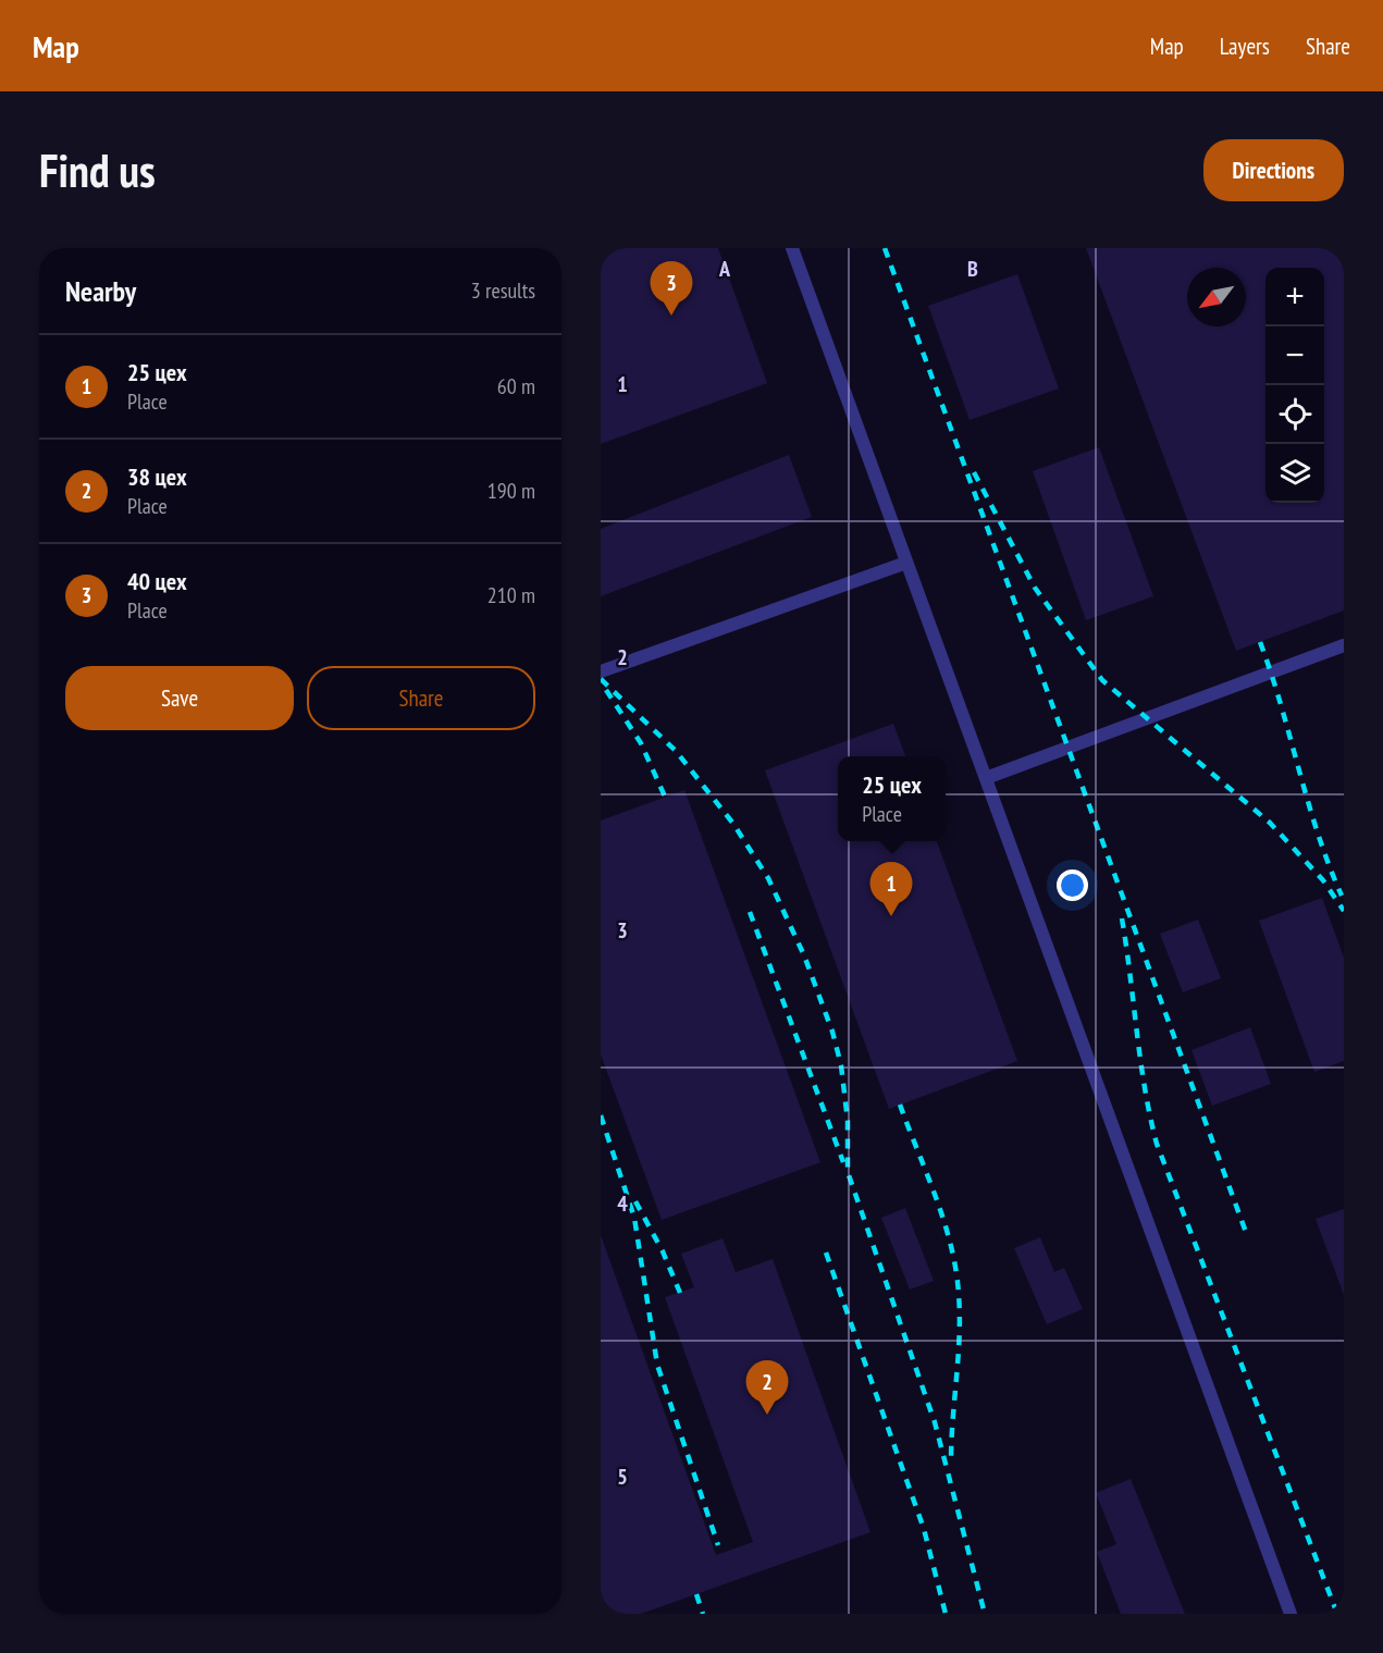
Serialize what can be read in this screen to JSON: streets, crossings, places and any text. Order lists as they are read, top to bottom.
{
  "north": "bottom left",
  "page": {
    "header": "Map",
    "nav": ["Map", "Layers", "Share"],
    "buttons": [
      "Directions",
      ["Save", "Share"]
    ],
    "title": "Find us",
    "heading": ["Nearby", "3 results"],
    "pins": ["3", "1", "2"],
    "map_buttons": ["+", "−"],
    "list": [
      {
        "mark": "1",
        "name": "25 цех",
        "note": "Place",
        "value": "60 m"
      },
      {
        "mark": "2",
        "name": "38 цех",
        "note": "Place",
        "value": "190 m"
      },
      {
        "mark": "3",
        "name": "40 цех",
        "note": "Place",
        "value": "210 m"
      }
    ],
    "popup": ["25 цех", "Place"]
  },
  "grid": {
    "columns": ["A", "B"],
    "rows": [
      "1",
      "2",
      "3",
      "4",
      "5"
    ]
  }
}
